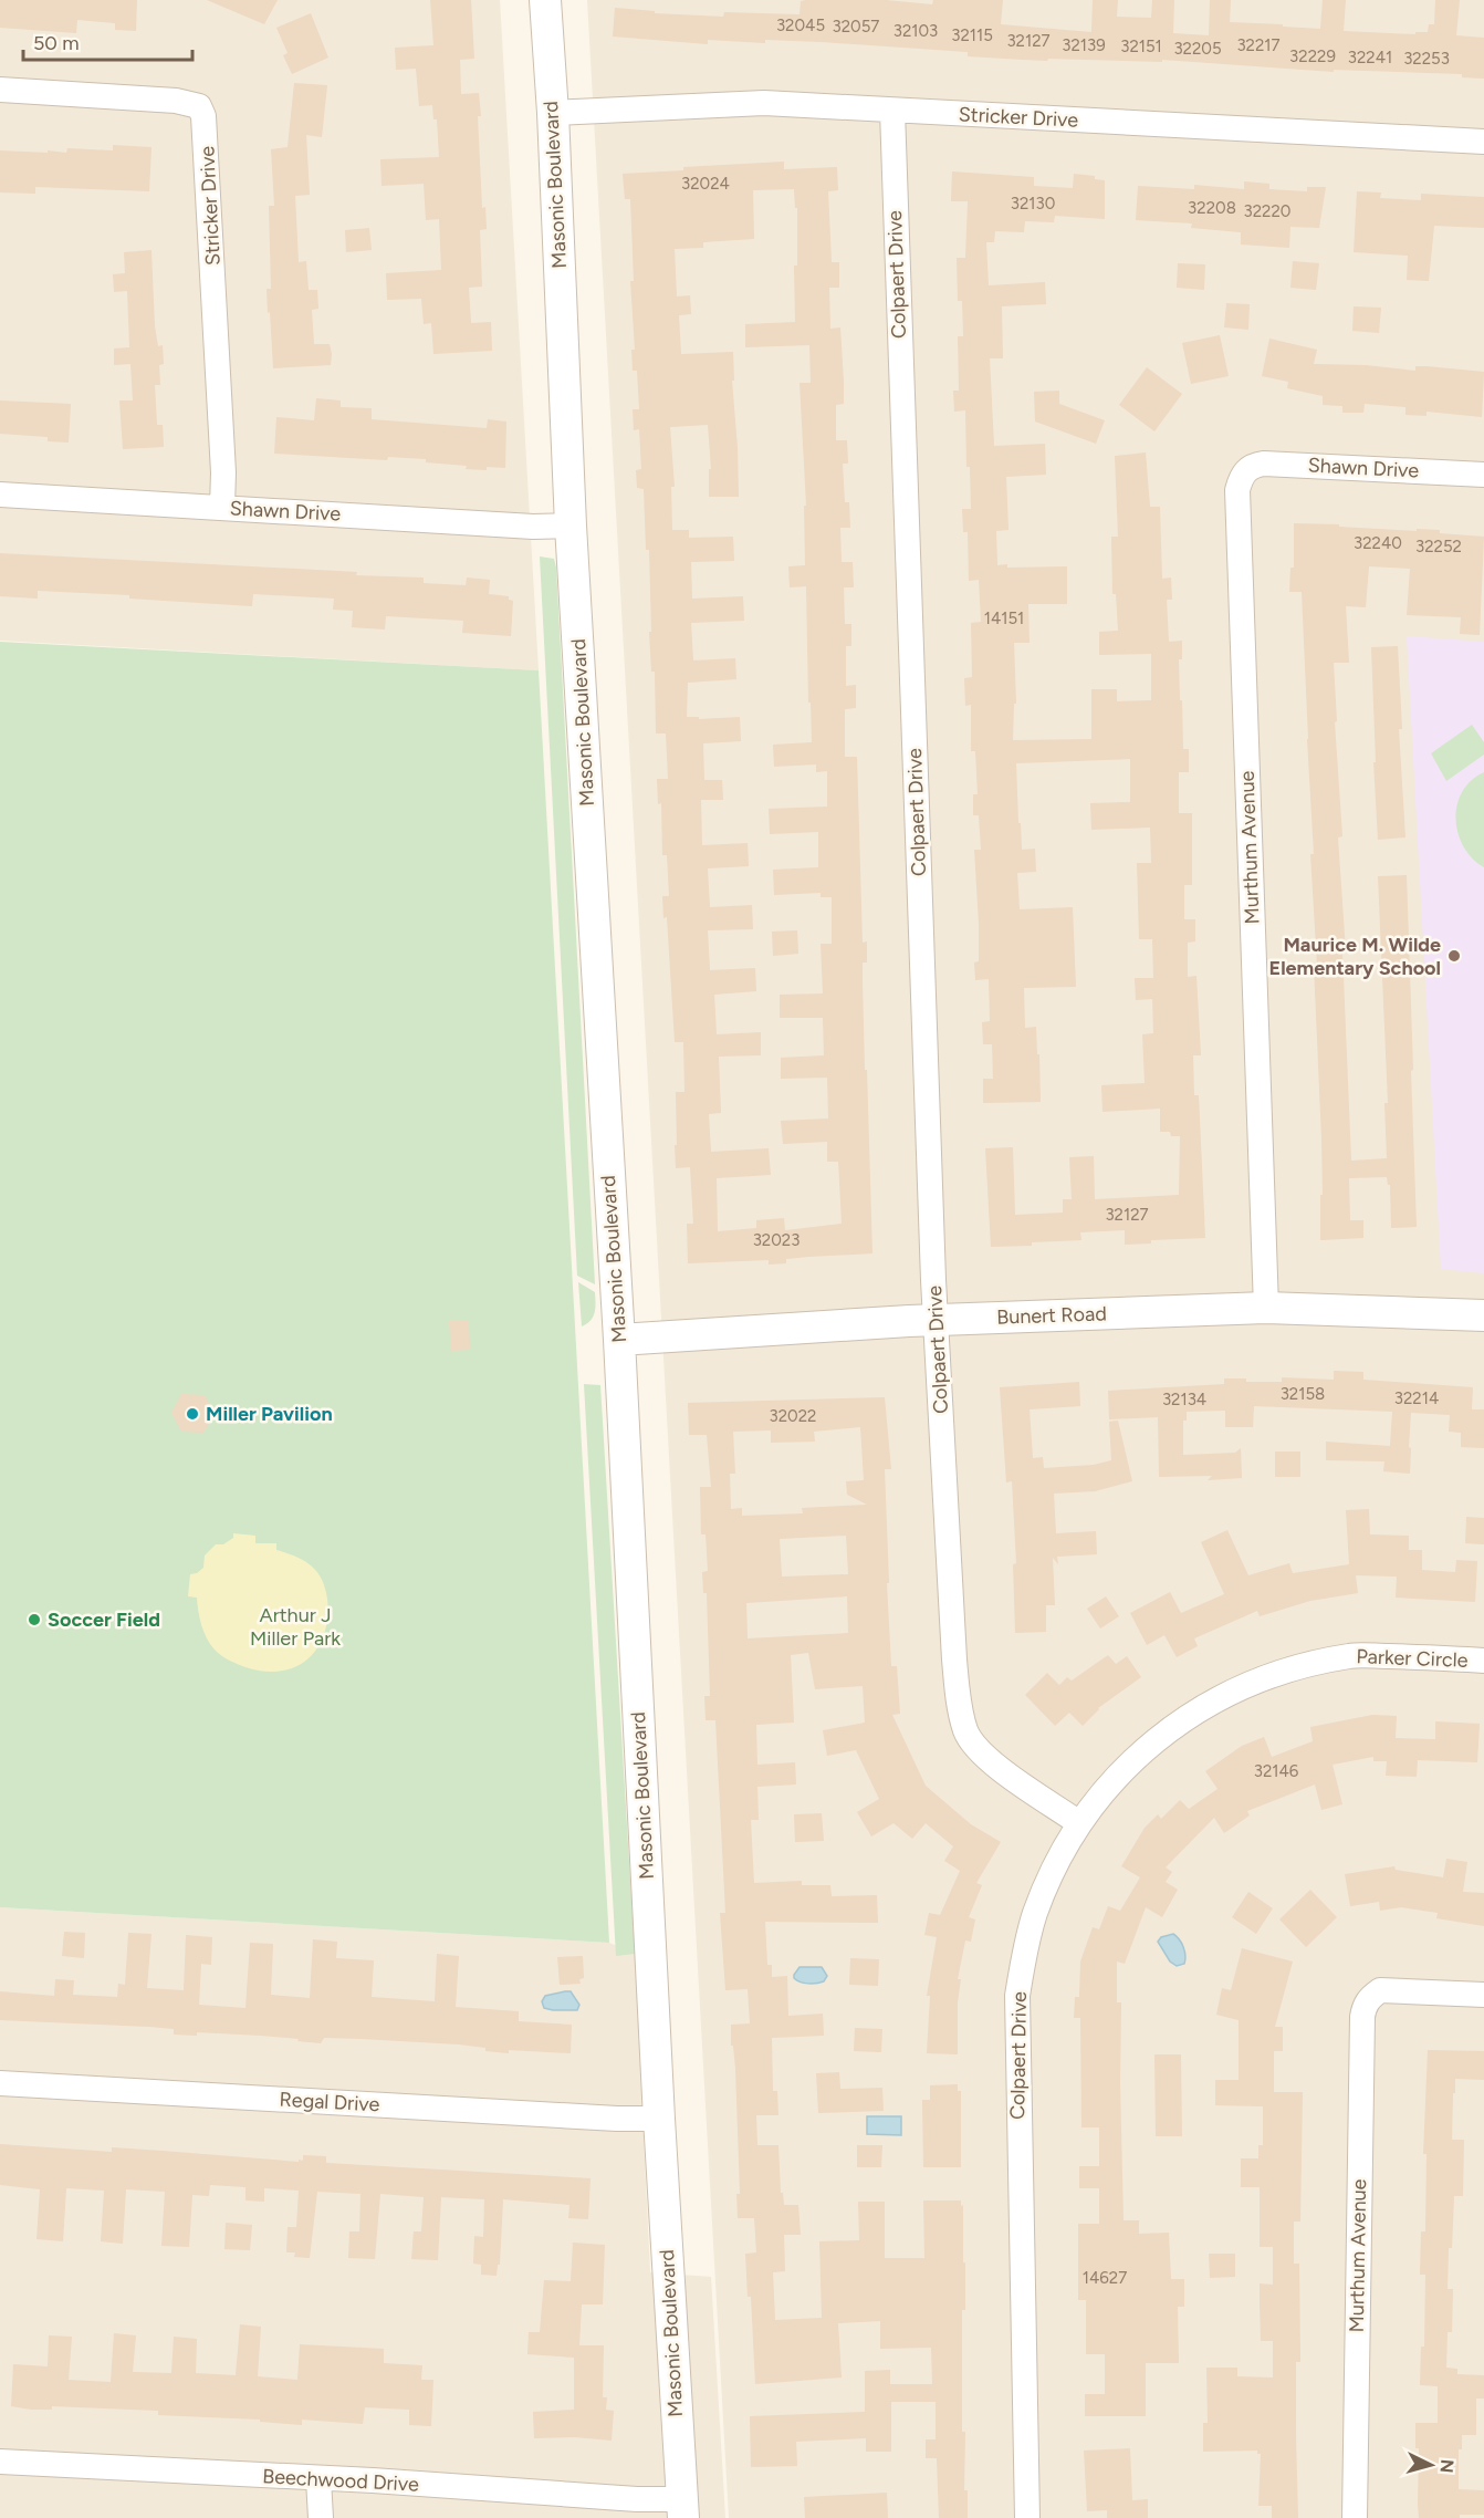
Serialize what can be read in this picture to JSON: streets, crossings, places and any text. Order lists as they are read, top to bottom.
{
  "streets": {
    "street": [
      "Stricker Drive",
      "Masonic Boulevard",
      "Colpaert Drive",
      "Shawn Drive",
      "Murthum Avenue",
      "Bunert Road",
      "Parker Circle",
      "Regal Drive",
      "Beechwood Drive"
    ]
  },
  "crossings": [
    ["Stricker Drive", "Masonic Boulevard"],
    ["Stricker Drive", "Colpaert Drive"],
    ["Stricker Drive", "Shawn Drive"],
    ["Masonic Boulevard", "Shawn Drive"],
    ["Masonic Boulevard", "Bunert Road"],
    ["Masonic Boulevard", "Regal Drive"],
    ["Masonic Boulevard", "Beechwood Drive"],
    ["Colpaert Drive", "Bunert Road"],
    ["Colpaert Drive", "Parker Circle"],
    ["Shawn Drive", "Murthum Avenue"],
    ["Murthum Avenue", "Bunert Road"]
  ],
  "parks": ["Arthur J Miller Park"],
  "places": ["Maurice M. Wilde Elementary School", "Miller Pavilion", "Soccer Field"],
  "house_numbers": [
    "32045",
    "32057",
    "32103",
    "32115",
    "32127",
    "32139",
    "32217",
    "32151",
    "32205",
    "32229",
    "32241",
    "32253",
    "32024",
    "32130",
    "32208",
    "32220",
    "32240",
    "32252",
    "14151",
    "32127",
    "32023",
    "32158",
    "32214",
    "32134",
    "32022",
    "32146",
    "14627"
  ],
  "scale_bar": "50 m",
  "north": "right"
}
